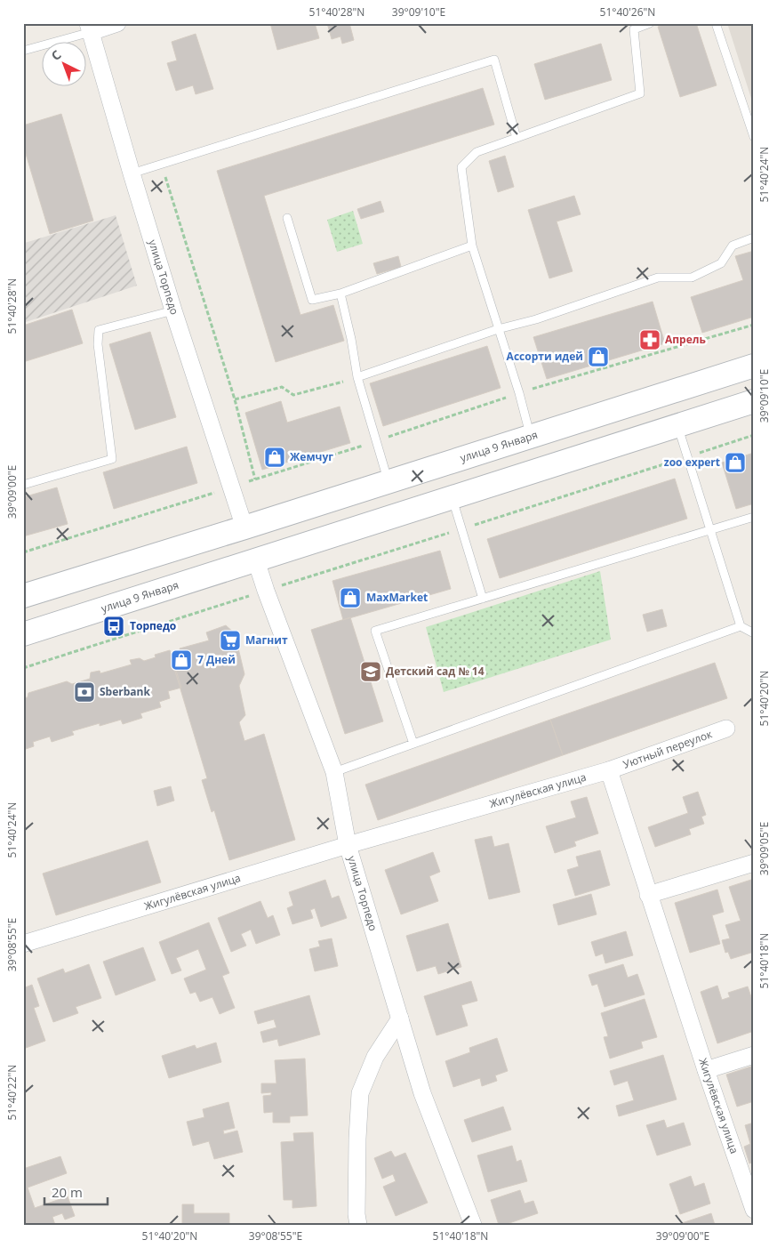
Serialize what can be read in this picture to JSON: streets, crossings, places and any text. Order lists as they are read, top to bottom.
{
  "streets": {
    "main road": ["улица 9 Января"],
    "street": ["улица Торпедо", "Уютный переулок", "Жигулёвская улица"]
  },
  "crossings": [
    ["улица Торпедо", "улица 9 Января"],
    ["улица Торпедо", "Жигулёвская улица"],
    ["Уютный переулок", "Жигулёвская улица"]
  ],
  "places": {
    "pharmacy": ["Апрель"],
    "shop": [
      "Ассорти идей",
      "Жемчуг",
      "zoo expert",
      "MaxMarket",
      "7 Дней"
    ],
    "bus stop": ["Торпедо"],
    "supermarket": ["Магнит"],
    "school or university": ["Детский сад № 14"],
    "bank": ["Sberbank"]
  },
  "scale_bar": "20 m",
  "north": "top left",
  "coordinates": [
    "51°40'28\"N",
    "39°09'10\"E",
    "51°40'26\"N",
    "51°40'24\"N",
    "39°09'00\"E",
    "51°40'20\"N",
    "39°09'05\"E",
    "39°08'55\"E",
    "51°40'18\"N",
    "51°40'22\"N"
  ]
}
